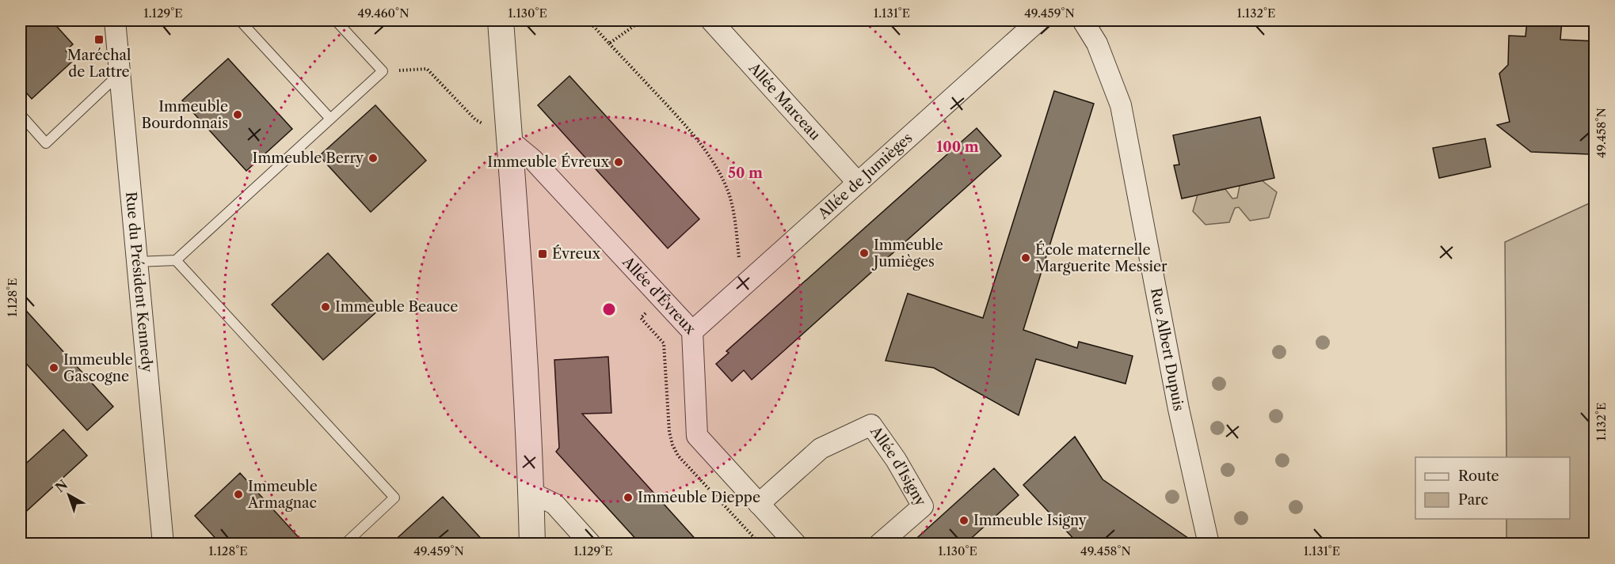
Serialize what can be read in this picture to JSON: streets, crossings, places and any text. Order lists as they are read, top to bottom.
{
  "streets": {
    "street": [
      "Allée Marceau",
      "Allée de Jumièges",
      "Rue du Président Kennedy",
      "Allée d'Évreux",
      "Rue Albert Dupuis",
      "Allée d'Isigny"
    ]
  },
  "crossings": [
    ["Allée Marceau", "Allée de Jumièges"],
    ["Allée de Jumièges", "Allée d'Évreux"],
    ["Allée d'Évreux", "Allée d'Isigny"]
  ],
  "places": {
    "transit": ["Maréchal de Lattre", "Évreux"],
    "other": [
      "Immeuble Bourdonnais",
      "Immeuble Berry",
      "Immeuble Évreux",
      "Immeuble Jumièges",
      "École maternelle Marguerite Messier",
      "Immeuble Beauce",
      "Immeuble Gascogne",
      "Immeuble Armagnac",
      "Immeuble Dieppe",
      "Immeuble Isigny"
    ]
  },
  "legend": ["Route", "Parc"],
  "north": "top left",
  "coordinates": [
    "1.129°E",
    "49.460°N",
    "1.130°E",
    "1.131°E",
    "49.459°N",
    "1.132°E",
    "49.458°N",
    "1.128°E"
  ],
  "rings": ["100 m", "50 m"]
}
